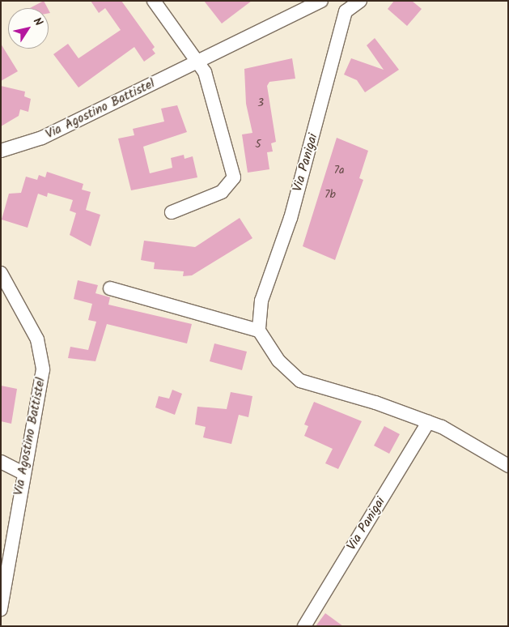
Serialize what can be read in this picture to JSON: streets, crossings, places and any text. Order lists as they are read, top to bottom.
{
  "streets": {
    "street": ["Via Agostino Battistel", "Via Panigai"]
  },
  "house_numbers": [
    "3",
    "5",
    "7a",
    "7b"
  ],
  "north": "top right"
}
